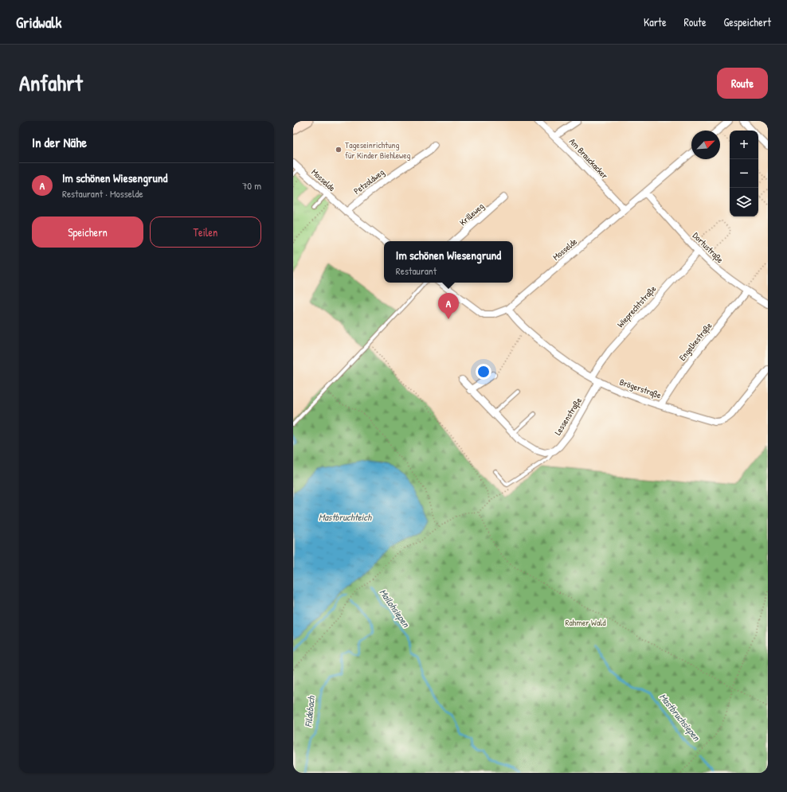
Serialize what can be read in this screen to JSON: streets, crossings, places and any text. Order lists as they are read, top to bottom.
{
  "streets": {
    "street": [
      "Am Brauckacker",
      "Mosselde",
      "Petzoldweg",
      "Krilleweg",
      "Dortustraße",
      "Wieprechtstraße",
      "Engelkestraße",
      "Brögerstraße",
      "Lessenstraße"
    ]
  },
  "crossings": [
    ["Am Brauckacker", "Mosselde"],
    ["Mosselde", "Petzoldweg"],
    ["Mosselde", "Dortustraße"],
    ["Mosselde", "Brögerstraße"],
    ["Dortustraße", "Wieprechtstraße"],
    ["Dortustraße", "Engelkestraße"],
    ["Wieprechtstraße", "Brögerstraße"],
    ["Engelkestraße", "Brögerstraße"],
    ["Brögerstraße", "Lessenstraße"]
  ],
  "water": [
    "Mastbruchteich",
    "Mailohsiepen",
    "Fildebach",
    "Mastbruchsiepen"
  ],
  "parks": ["Rahmer Wald"],
  "places": ["Tageseinrichtung für Kinder Biehleweg"],
  "north": "top right",
  "page": {
    "header": "Gridwalk",
    "nav": ["Karte", "Route", "Gespeichert"],
    "title": "Anfahrt",
    "buttons": [
      "Route",
      ["Speichern", "Teilen"]
    ],
    "heading": "In der Nähe",
    "map_buttons": ["+", "−"],
    "list": [
      {
        "mark": "A",
        "name": "Im schönen Wiesengrund",
        "note": "Restaurant · Mosselde",
        "value": "70 m"
      }
    ],
    "popup": ["Im schönen Wiesengrund", "Restaurant"],
    "pins": "A"
  }
}
